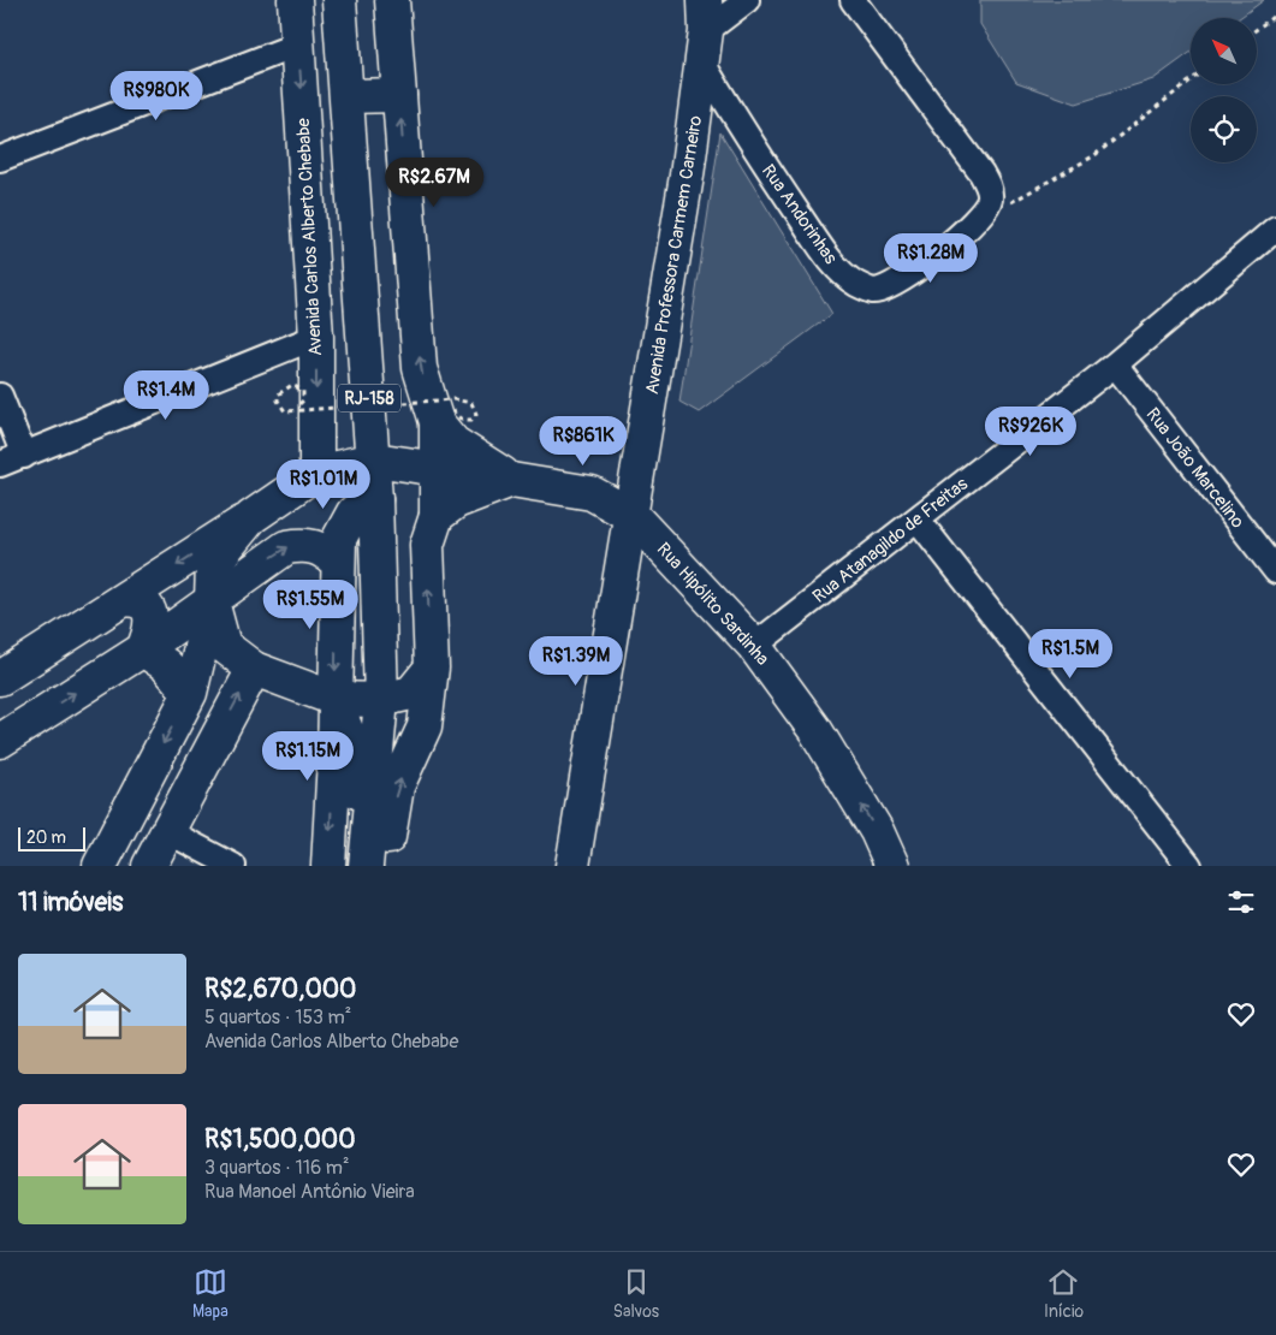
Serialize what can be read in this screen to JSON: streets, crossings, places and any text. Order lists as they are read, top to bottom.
{
  "streets": {
    "main road": [
      "Avenida Carlos Alberto Chebabe",
      "Avenida Professora Carmem Carneiro",
      "RJ-158",
      "Rua Hipólito Sardinha"
    ],
    "street": ["Rua Andorinhas", "Rua João Marcelino", "Rua Atanagildo de Freitas"]
  },
  "crossings": [
    ["Rua Andorinhas", "Avenida Professora Carmem Carneiro"],
    ["Avenida Professora Carmem Carneiro", "Rua Hipólito Sardinha"],
    ["RJ-158", "Rua Hipólito Sardinha"],
    ["Rua João Marcelino", "Rua Atanagildo de Freitas"],
    ["Rua Atanagildo de Freitas", "Rua Hipólito Sardinha"]
  ],
  "one_way": ["Rua Hipólito Sardinha"],
  "scale_bar": "20 m",
  "north": "top left",
  "page": {
    "price": [
      "R$980K",
      "R$2.67M",
      "R$1.28M",
      "R$1.4M",
      "R$926K",
      "R$861K",
      "R$1.01M",
      "R$1.55M",
      "R$1.5M",
      "R$1.39M",
      "R$1.15M"
    ],
    "scale": "20 m",
    "heading": "11 imóveis",
    "list": [
      {
        "name": "R$2,670,000",
        "note": "5 quartos · 153 m² · Avenida Carlos Alberto Chebabe"
      },
      {
        "name": "R$1,500,000",
        "note": "3 quartos · 116 m² · Rua Manoel Antônio Vieira"
      }
    ],
    "tabs": ["Mapa", "Salvos", "Início"]
  }
}
